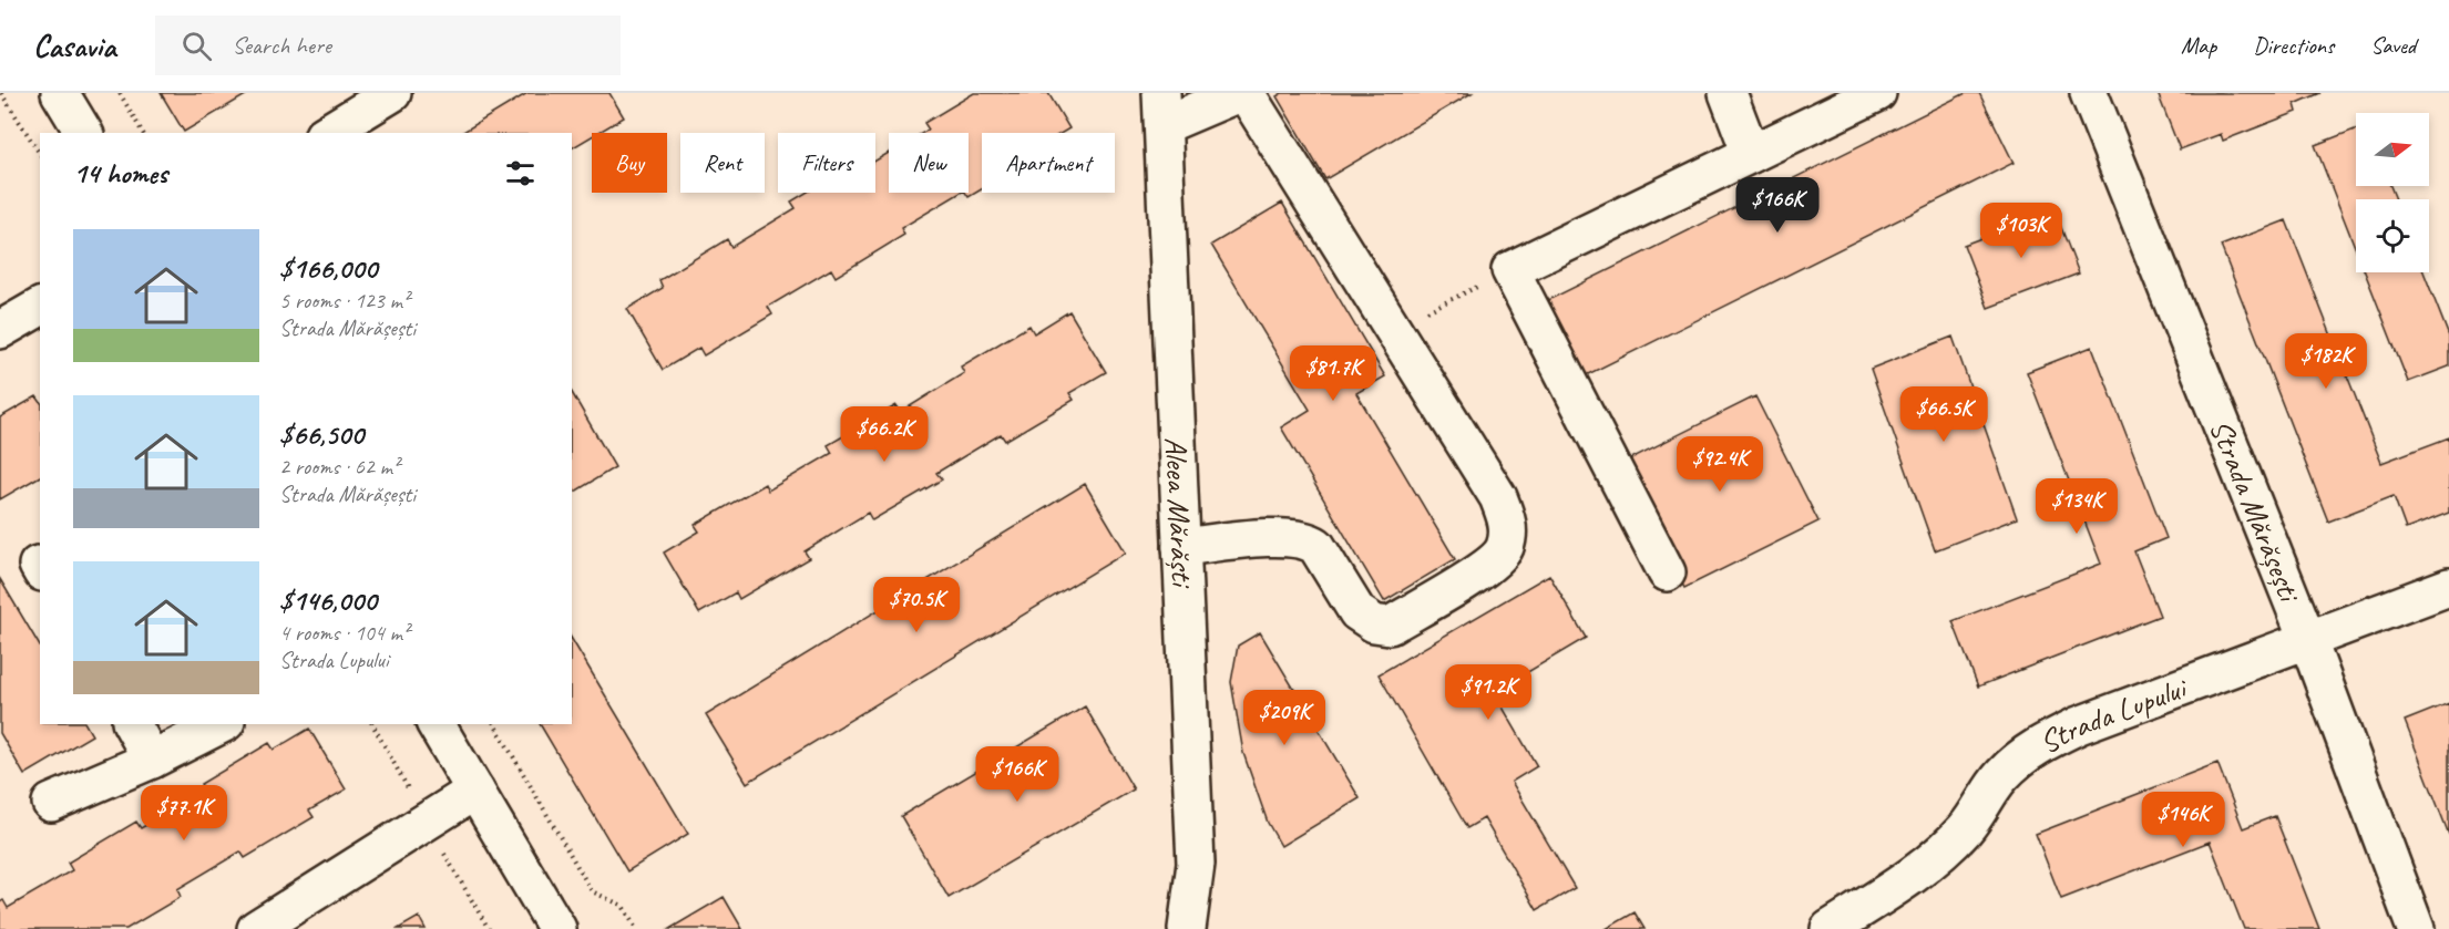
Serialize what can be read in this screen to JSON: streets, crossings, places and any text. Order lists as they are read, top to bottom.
{
  "streets": {
    "street": ["Strada Mărășești", "Aleea Mărăști", "Strada Lupului"]
  },
  "crossings": [
    ["Strada Mărășești", "Strada Lupului"]
  ],
  "north": "right",
  "page": {
    "header": "Casavia",
    "search": "Search here",
    "nav": ["Map", "Directions", "Saved"],
    "chip": [
      "Buy",
      "Rent",
      "Filters",
      "New",
      "Apartment"
    ],
    "heading": "14 homes",
    "price": [
      "$166K",
      "$103K",
      "$182K",
      "$81.7K",
      "$66.5K",
      "$66.2K",
      "$92.4K",
      "$134K",
      "$70.5K",
      "$91.2K",
      "$209K",
      "$166K",
      "$77.1K",
      "$146K"
    ],
    "list": [
      {
        "name": "$166,000",
        "note": "5 rooms · 123 m² · Strada Mărășești"
      },
      {
        "name": "$66,500",
        "note": "2 rooms · 62 m² · Strada Mărășești"
      },
      {
        "name": "$146,000",
        "note": "4 rooms · 104 m² · Strada Lupului"
      }
    ]
  }
}
